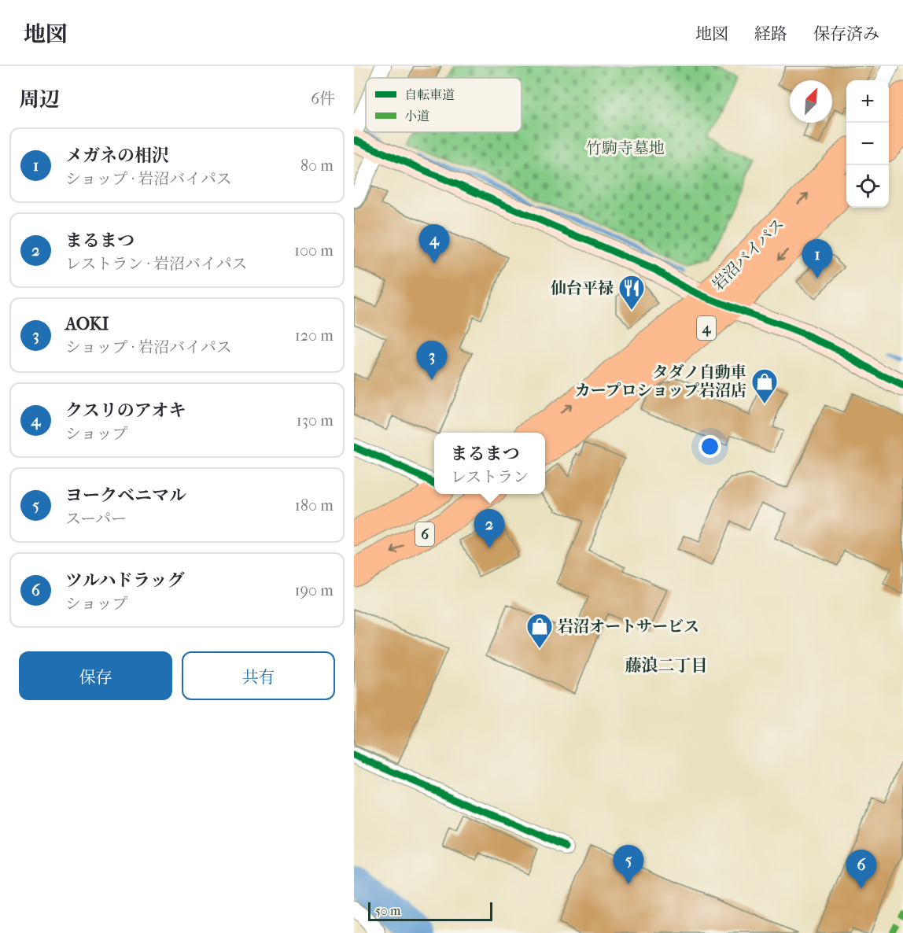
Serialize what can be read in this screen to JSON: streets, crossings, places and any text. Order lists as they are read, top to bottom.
{
  "streets": {
    "highway": ["岩沼バイパス", "4", "6"]
  },
  "districts": ["藤浪二丁目"],
  "parks": ["竹駒寺墓地"],
  "places": {
    "restaurant": ["仙台平禄"],
    "shop": ["タダノ自動車 カープロショップ岩沼店", "岩沼オートサービス"]
  },
  "legend": ["自転車道", "小道"],
  "scale_bar": "50 m",
  "north": "top right",
  "page": {
    "header": "地図",
    "nav": ["地図", "経路", "保存済み"],
    "heading": ["周辺", "6件"],
    "map_buttons": ["+", "−"],
    "list": [
      {
        "mark": "1",
        "name": "メガネの相沢",
        "note": "ショップ · 岩沼バイパス",
        "value": "80 m"
      },
      {
        "mark": "2",
        "name": "まるまつ",
        "note": "レストラン · 岩沼バイパス",
        "value": "100 m"
      },
      {
        "mark": "3",
        "name": "AOKI",
        "note": "ショップ · 岩沼バイパス",
        "value": "120 m"
      },
      {
        "mark": "4",
        "name": "クスリのアオキ",
        "note": "ショップ",
        "value": "130 m"
      },
      {
        "mark": "5",
        "name": "ヨークベニマル",
        "note": "スーパー",
        "value": "180 m"
      },
      {
        "mark": "6",
        "name": "ツルハドラッグ",
        "note": "ショップ",
        "value": "190 m"
      }
    ],
    "pins": [
      "4",
      "1",
      "3",
      "2",
      "5",
      "6"
    ],
    "popup": ["まるまつ", "レストラン"],
    "buttons": ["保存", "共有"],
    "scale": "50 m"
  }
}
